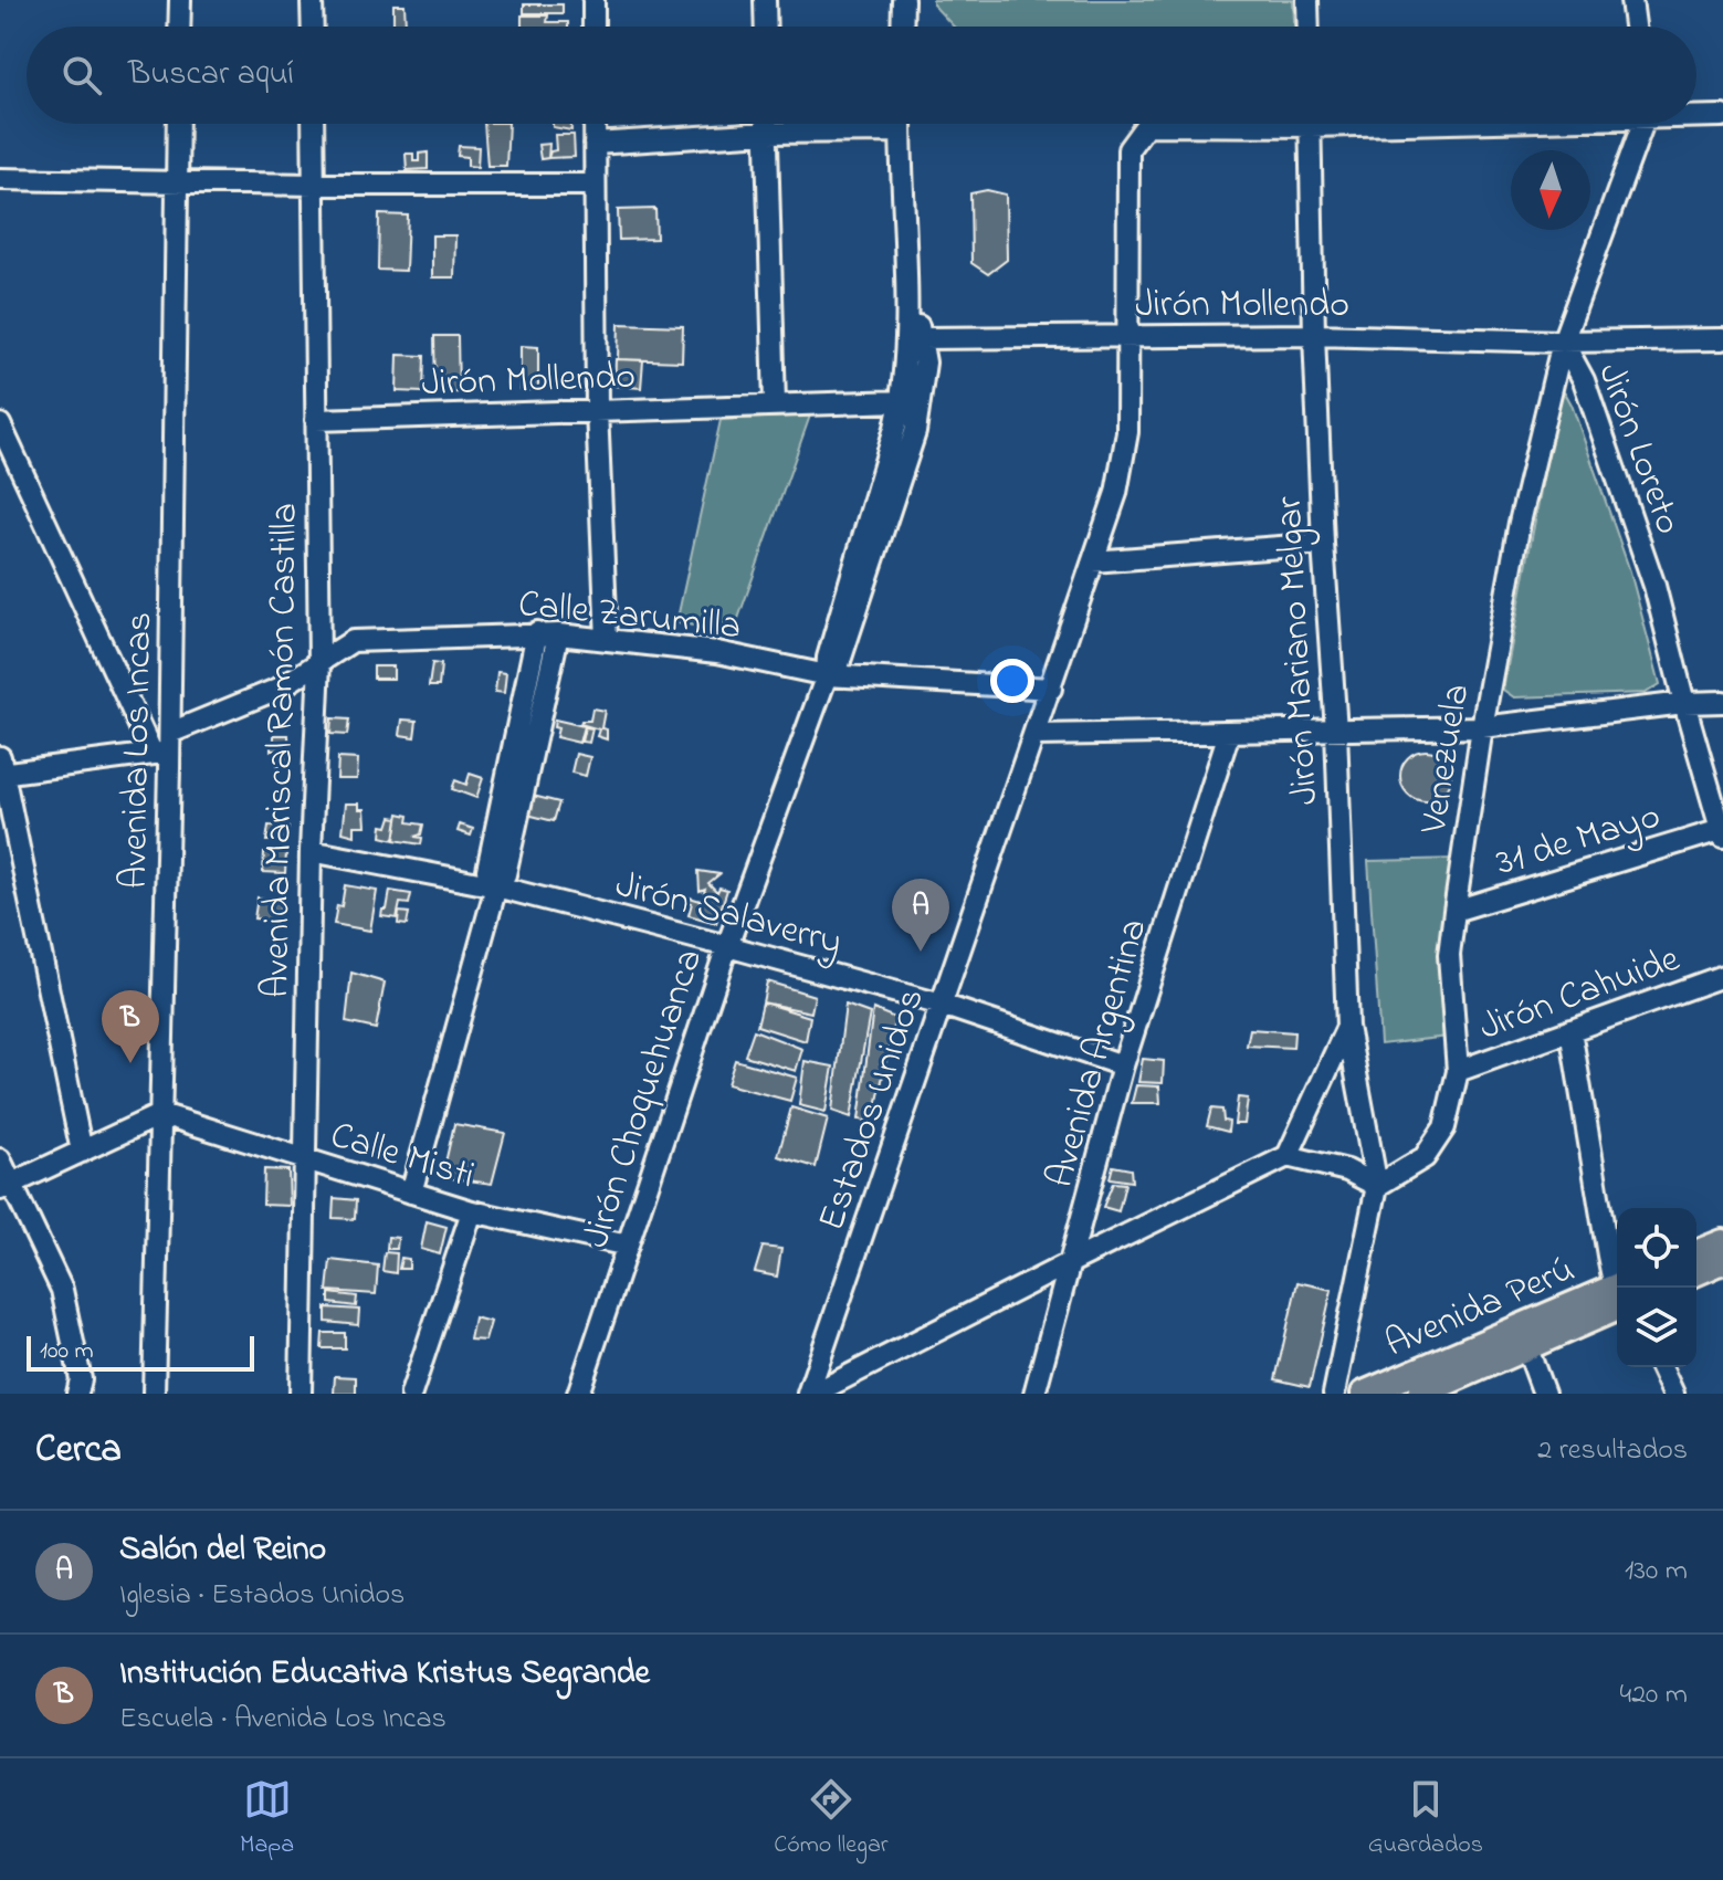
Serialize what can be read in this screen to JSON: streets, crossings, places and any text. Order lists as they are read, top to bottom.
{
  "streets": {
    "main road": ["Avenida Perú"],
    "street": [
      "Jirón Mollendo",
      "Jirón Loreto",
      "Calle Zarumilla",
      "Jirón Mariano Melgar",
      "Avenida Los Incas",
      "Avenida Mariscal Ramón Castilla",
      "Venezuela",
      "31 de Mayo",
      "Jirón Salaverry",
      "Jirón Cahuide",
      "Avenida Argentina",
      "Jirón Choquehuanca",
      "Estados Unidos",
      "Calle Misti"
    ]
  },
  "crossings": [
    ["Jirón Mollendo", "Jirón Loreto"],
    ["Jirón Mollendo", "Jirón Mariano Melgar"],
    ["Jirón Mollendo", "Avenida Mariscal Ramón Castilla"],
    ["Jirón Mollendo", "Venezuela"],
    ["Jirón Mollendo", "Jirón Choquehuanca"],
    ["Jirón Mollendo", "Estados Unidos"],
    ["Jirón Loreto", "Venezuela"],
    ["Jirón Loreto", "31 de Mayo"],
    ["Calle Zarumilla", "Avenida Los Incas"],
    ["Calle Zarumilla", "Avenida Mariscal Ramón Castilla"],
    ["Calle Zarumilla", "Jirón Choquehuanca"],
    ["Calle Zarumilla", "Estados Unidos"],
    ["Jirón Mariano Melgar", "Venezuela"],
    ["Avenida Los Incas", "Calle Misti"],
    ["Avenida Mariscal Ramón Castilla", "Jirón Salaverry"],
    ["Avenida Mariscal Ramón Castilla", "Calle Misti"],
    ["Venezuela", "31 de Mayo"],
    ["Venezuela", "Jirón Cahuide"],
    ["Jirón Salaverry", "Avenida Argentina"],
    ["Jirón Salaverry", "Jirón Choquehuanca"],
    ["Jirón Salaverry", "Estados Unidos"],
    ["Jirón Choquehuanca", "Calle Misti"]
  ],
  "scale_bar": "100 m",
  "north": "bottom",
  "page": {
    "search": "Buscar aquí",
    "pins": ["A", "B"],
    "scale": "100 m",
    "heading": ["Cerca", "2 resultados"],
    "list": [
      {
        "mark": "A",
        "name": "Salón del Reino",
        "note": "Iglesia · Estados Unidos",
        "value": "130 m"
      },
      {
        "mark": "B",
        "name": "Institución Educativa Kristus Segrande",
        "note": "Escuela · Avenida Los Incas",
        "value": "420 m"
      }
    ],
    "nav": ["Mapa", "Cómo llegar", "Guardados"]
  }
}
